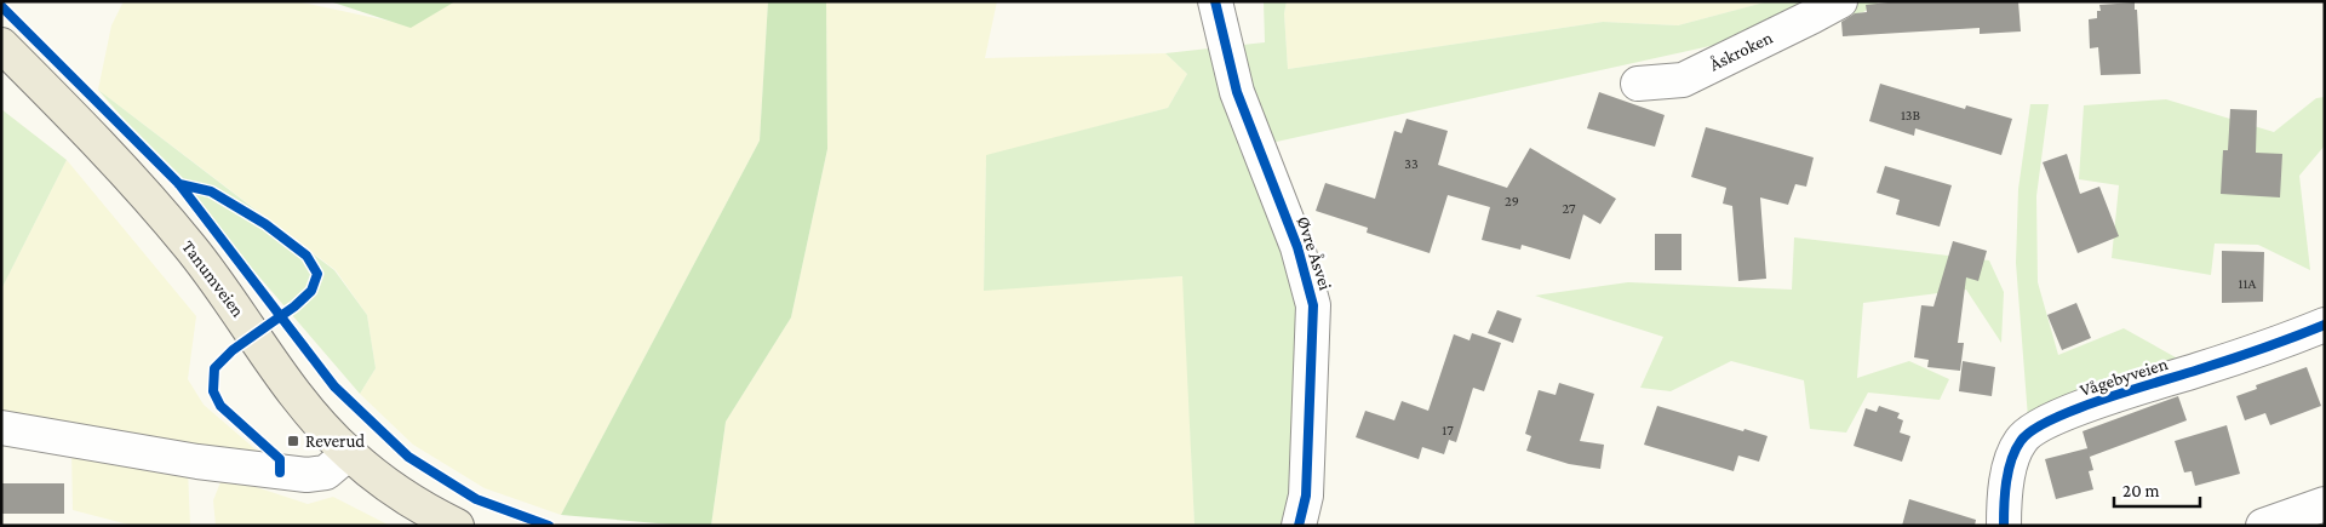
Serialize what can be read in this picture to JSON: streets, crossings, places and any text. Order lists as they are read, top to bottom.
{
  "streets": {
    "main road": ["Tanumveien"],
    "street": ["Åskroken", "Øvre Åsvei", "Vågebyveien"]
  },
  "places": {
    "transit": ["Reverud"]
  },
  "house_numbers": [
    "13B",
    "33",
    "29",
    "27",
    "11A",
    "17"
  ],
  "scale_bar": "20 m"
}
